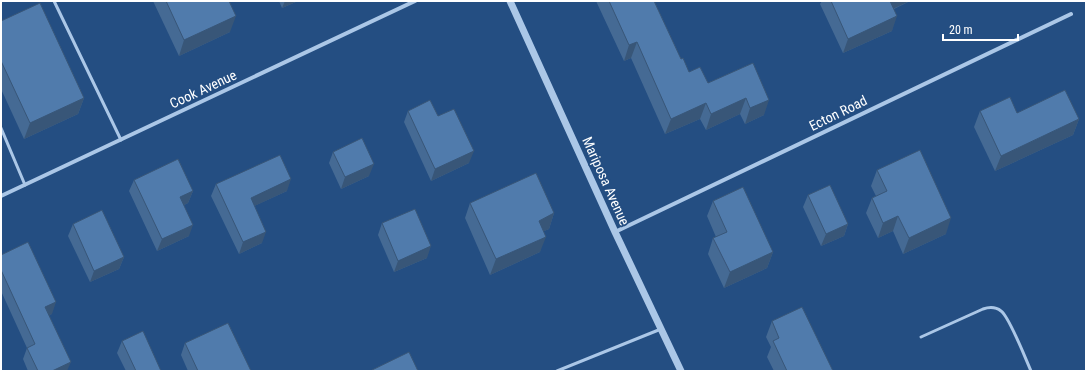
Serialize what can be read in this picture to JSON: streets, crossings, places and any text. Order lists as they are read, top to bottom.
{
  "streets": {
    "street": ["Cook Avenue", "Ecton Road", "Mariposa Avenue"]
  },
  "crossings": [
    ["Ecton Road", "Mariposa Avenue"]
  ],
  "scale_bar": "20 m"
}
